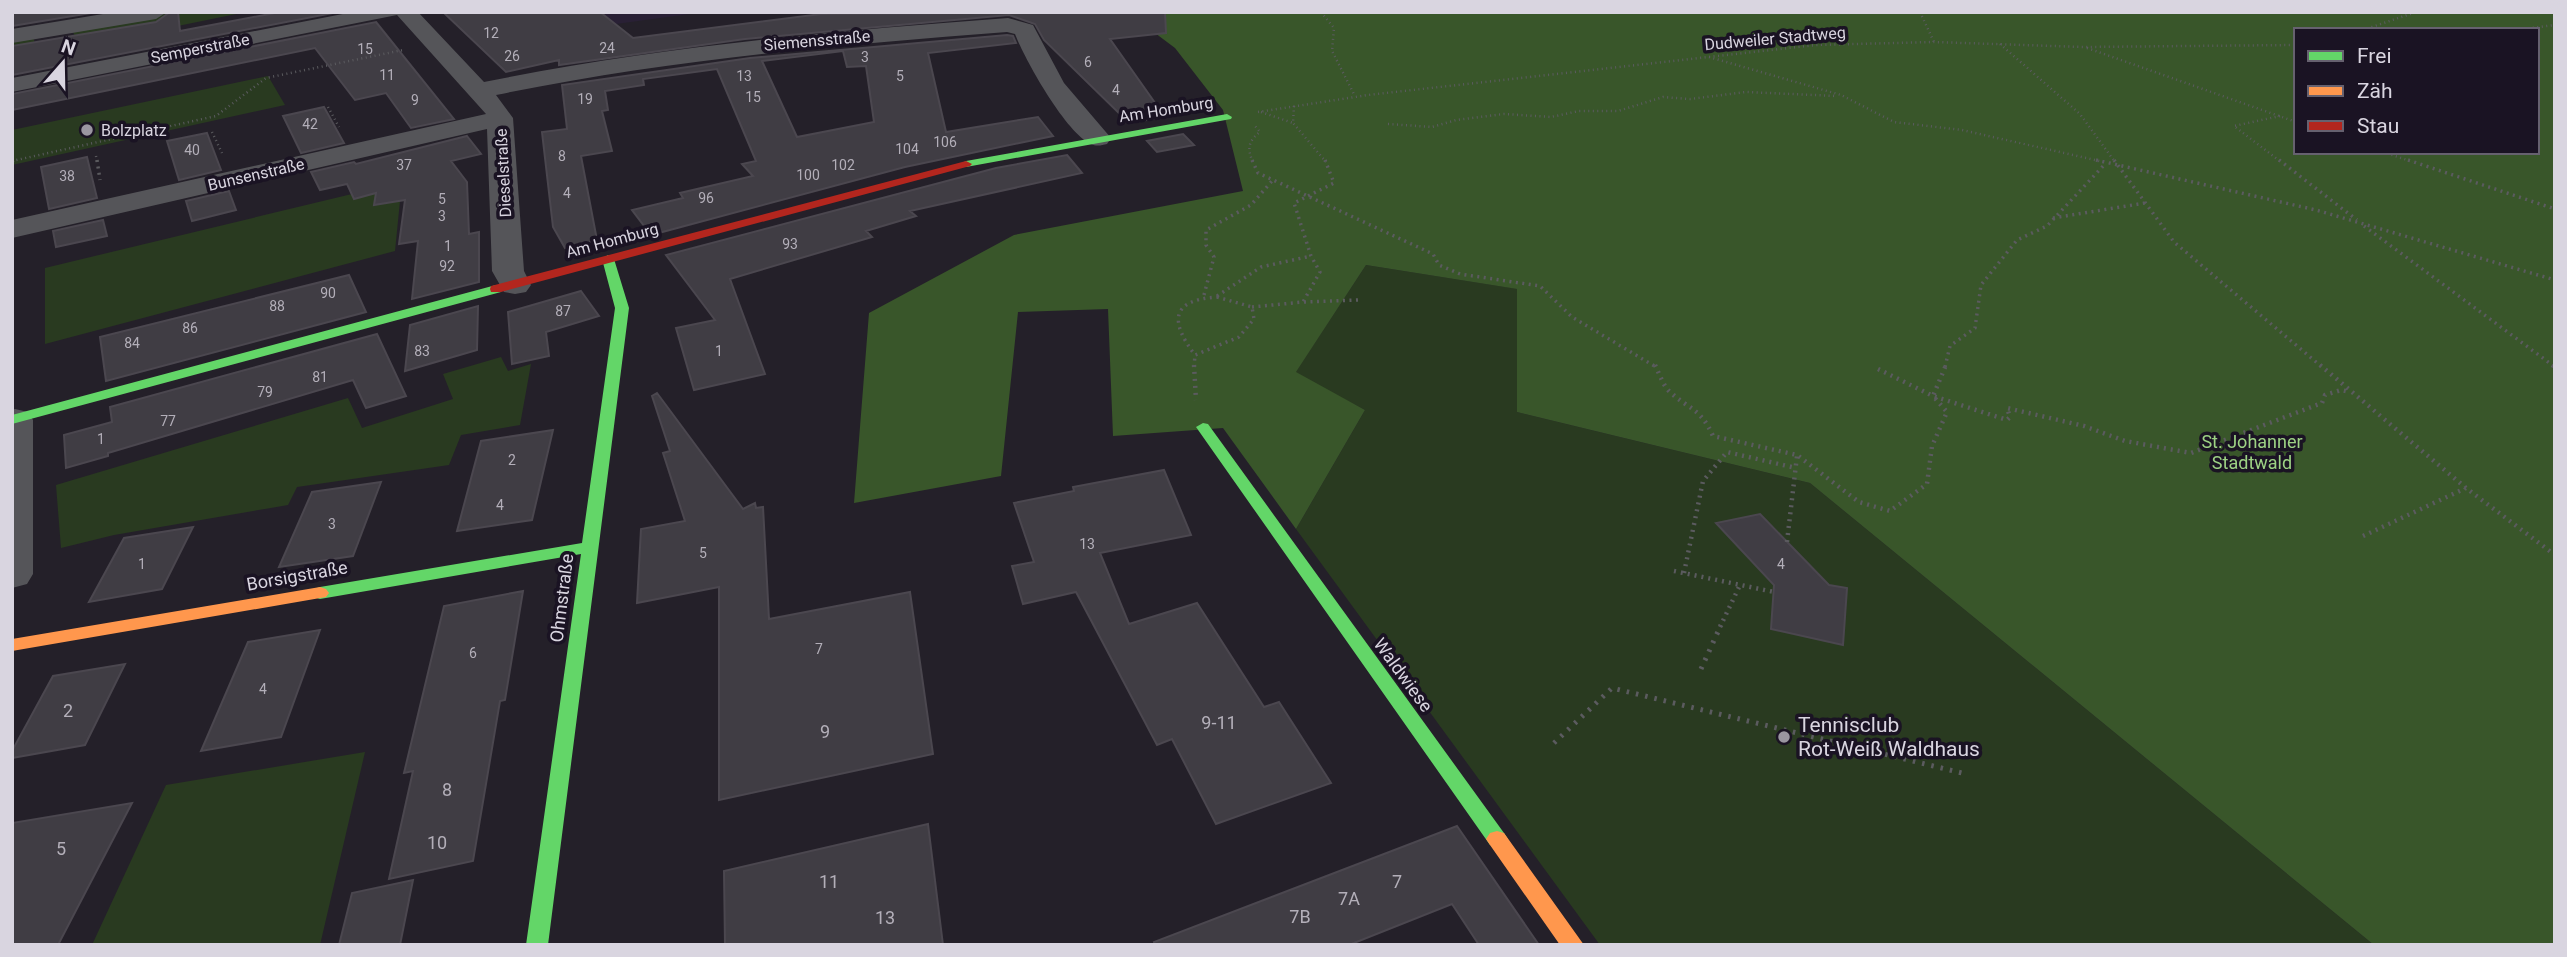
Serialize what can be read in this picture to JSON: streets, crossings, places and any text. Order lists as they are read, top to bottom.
{
  "streets": {
    "street": [
      "Siemensstraße",
      "Semperstraße",
      "Am Homburg",
      "Dieselstraße",
      "Bunsenstraße",
      "Borsigstraße",
      "Ohmstraße",
      "Waldwiese"
    ],
    "path": ["Dudweiler Stadtweg"]
  },
  "crossings": [
    ["Siemensstraße", "Am Homburg"],
    ["Siemensstraße", "Dieselstraße"],
    ["Am Homburg", "Dieselstraße"],
    ["Am Homburg", "Ohmstraße"],
    ["Dieselstraße", "Bunsenstraße"],
    ["Borsigstraße", "Ohmstraße"]
  ],
  "parks": ["St. Johanner Stadtwald"],
  "places": ["Bolzplatz", "Tennisclub Rot-Weiß Waldhaus"],
  "house_numbers": [
    "12",
    "24",
    "15",
    "26",
    "3",
    "6",
    "11",
    "13",
    "5",
    "4",
    "15",
    "19",
    "9",
    "42",
    "106",
    "104",
    "40",
    "8",
    "37",
    "102",
    "100",
    "38",
    "4",
    "96",
    "5",
    "3",
    "93",
    "1",
    "92",
    "90",
    "88",
    "87",
    "86",
    "84",
    "83",
    "1",
    "81",
    "79",
    "77",
    "1",
    "2",
    "4",
    "3",
    "13",
    "5",
    "1",
    "4",
    "7",
    "6",
    "4",
    "2",
    "9-11",
    "9",
    "8",
    "10",
    "5",
    "11",
    "7",
    "7A",
    "7B",
    "13"
  ],
  "legend": ["Frei", "Zäh", "Stau"],
  "north": "top"
}
